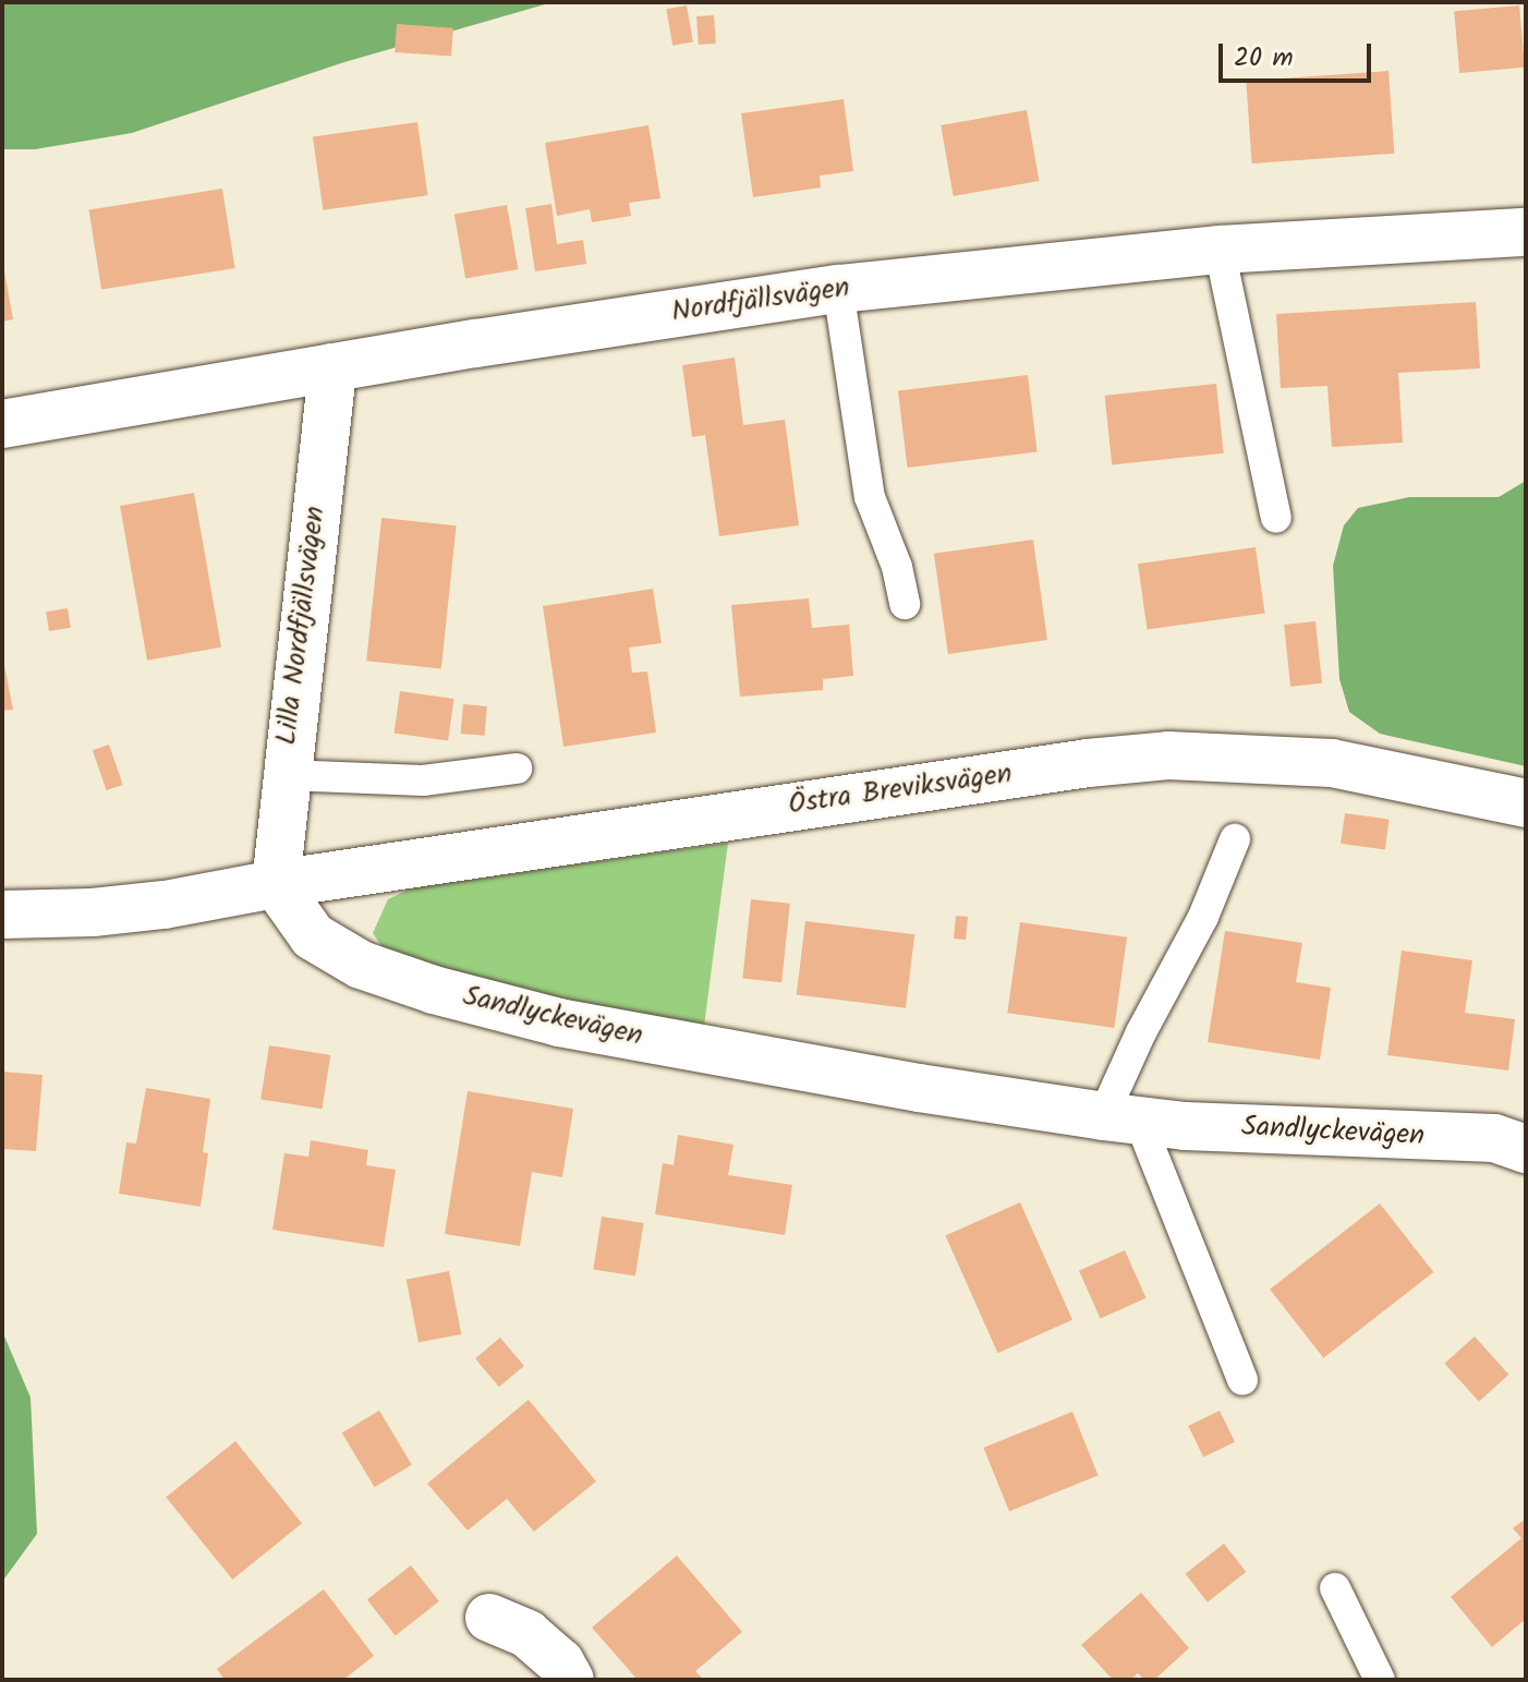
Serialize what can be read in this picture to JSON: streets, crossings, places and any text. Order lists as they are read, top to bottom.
{
  "streets": {
    "street": [
      "Nordfjällsvägen",
      "Lilla Nordfjällsvägen",
      "Östra Breviksvägen",
      "Sandlyckevägen"
    ]
  },
  "crossings": [
    ["Nordfjällsvägen", "Lilla Nordfjällsvägen"],
    ["Lilla Nordfjällsvägen", "Östra Breviksvägen"],
    ["Lilla Nordfjällsvägen", "Sandlyckevägen"],
    ["Östra Breviksvägen", "Sandlyckevägen"]
  ],
  "scale_bar": "20 m"
}
